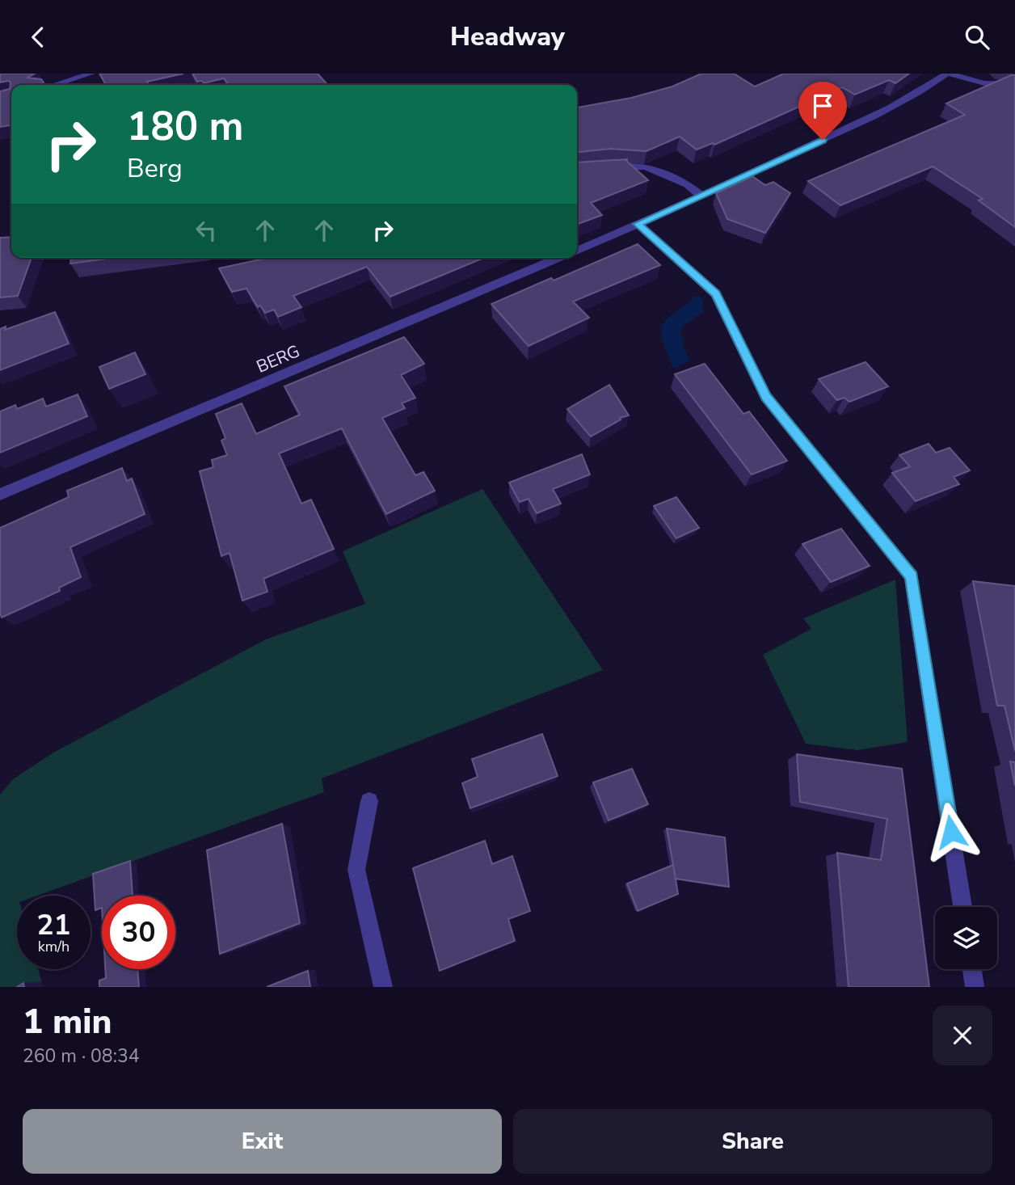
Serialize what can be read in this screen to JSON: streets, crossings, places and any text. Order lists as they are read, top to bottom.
{
  "streets": {
    "street": ["BERG"]
  },
  "page": {
    "header": "Headway",
    "turn": ["180 m", "Berg"],
    "speed": "21 km/h",
    "limit": "30",
    "heading": ["1 min", "260 m · 08:34"],
    "buttons": ["Exit", "Share"]
  }
}
